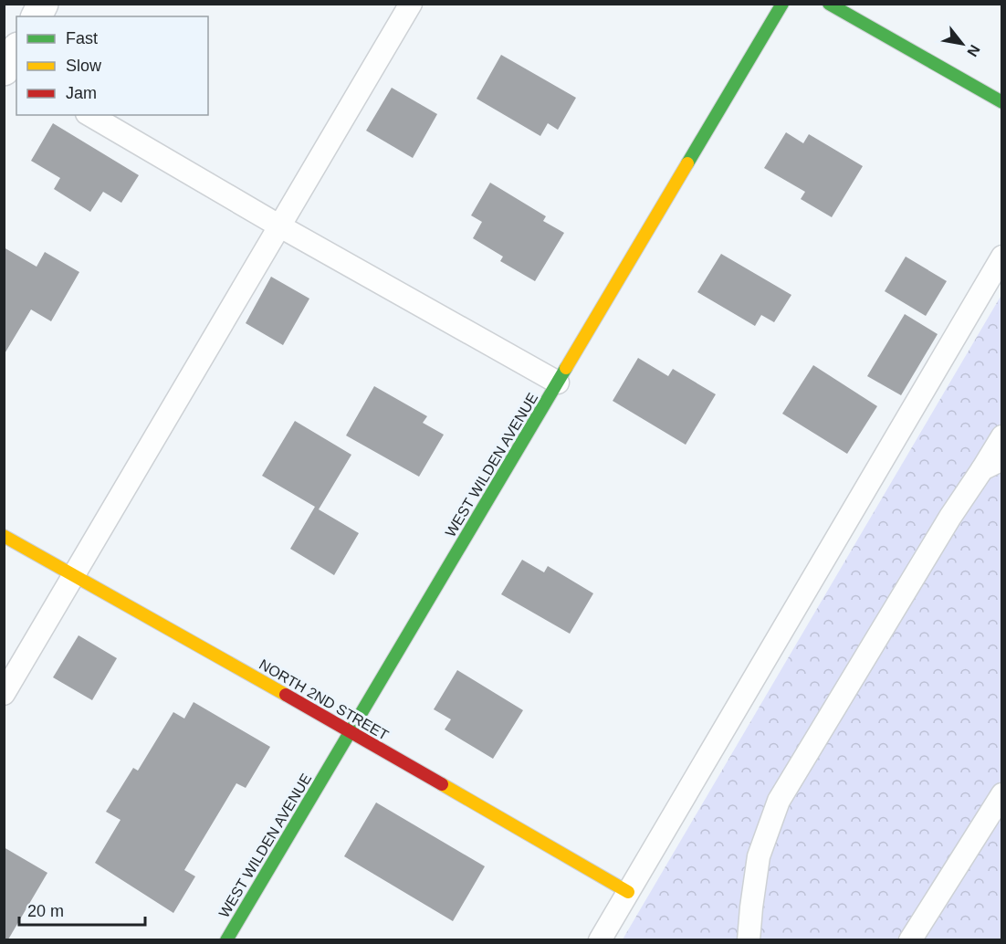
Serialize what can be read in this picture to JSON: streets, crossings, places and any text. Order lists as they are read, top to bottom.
{
  "streets": {
    "street": ["WEST WILDEN AVENUE", "NORTH 2ND STREET"]
  },
  "crossings": [
    ["WEST WILDEN AVENUE", "NORTH 2ND STREET"]
  ],
  "legend": ["Fast", "Slow", "Jam"],
  "scale_bar": "20 m",
  "north": "bottom right"
}
